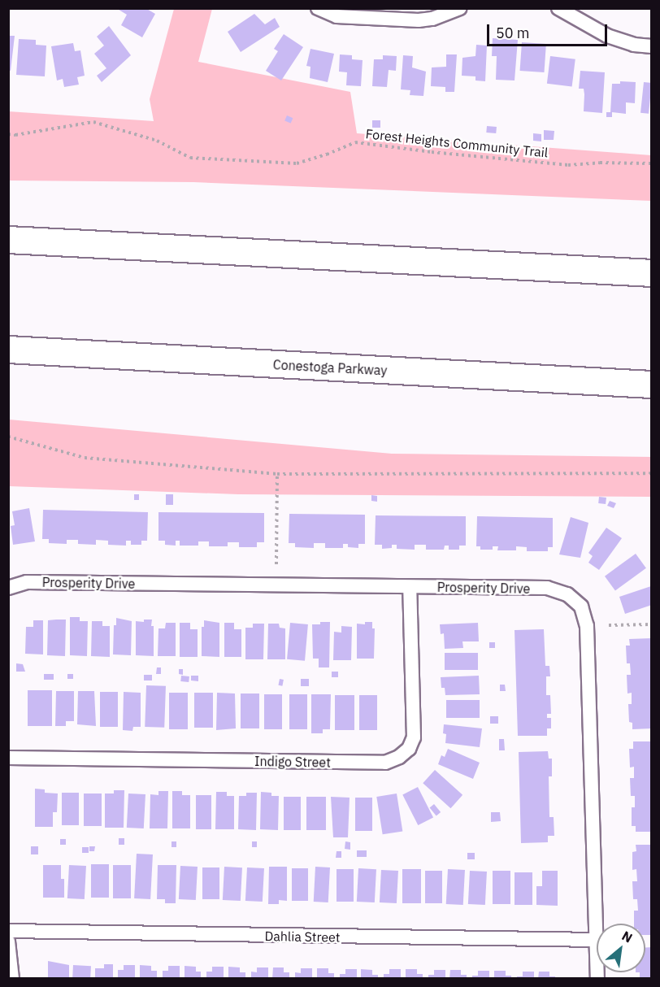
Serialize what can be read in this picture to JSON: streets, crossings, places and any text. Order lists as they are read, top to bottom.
{
  "streets": {
    "highway": ["Conestoga Parkway"],
    "street": ["Prosperity Drive", "Indigo Street", "Dahlia Street"],
    "path": ["Forest Heights Community Trail"]
  },
  "crossings": [
    ["Prosperity Drive", "Indigo Street"],
    ["Prosperity Drive", "Dahlia Street"]
  ],
  "scale_bar": "50 m",
  "north": "top right"
}
